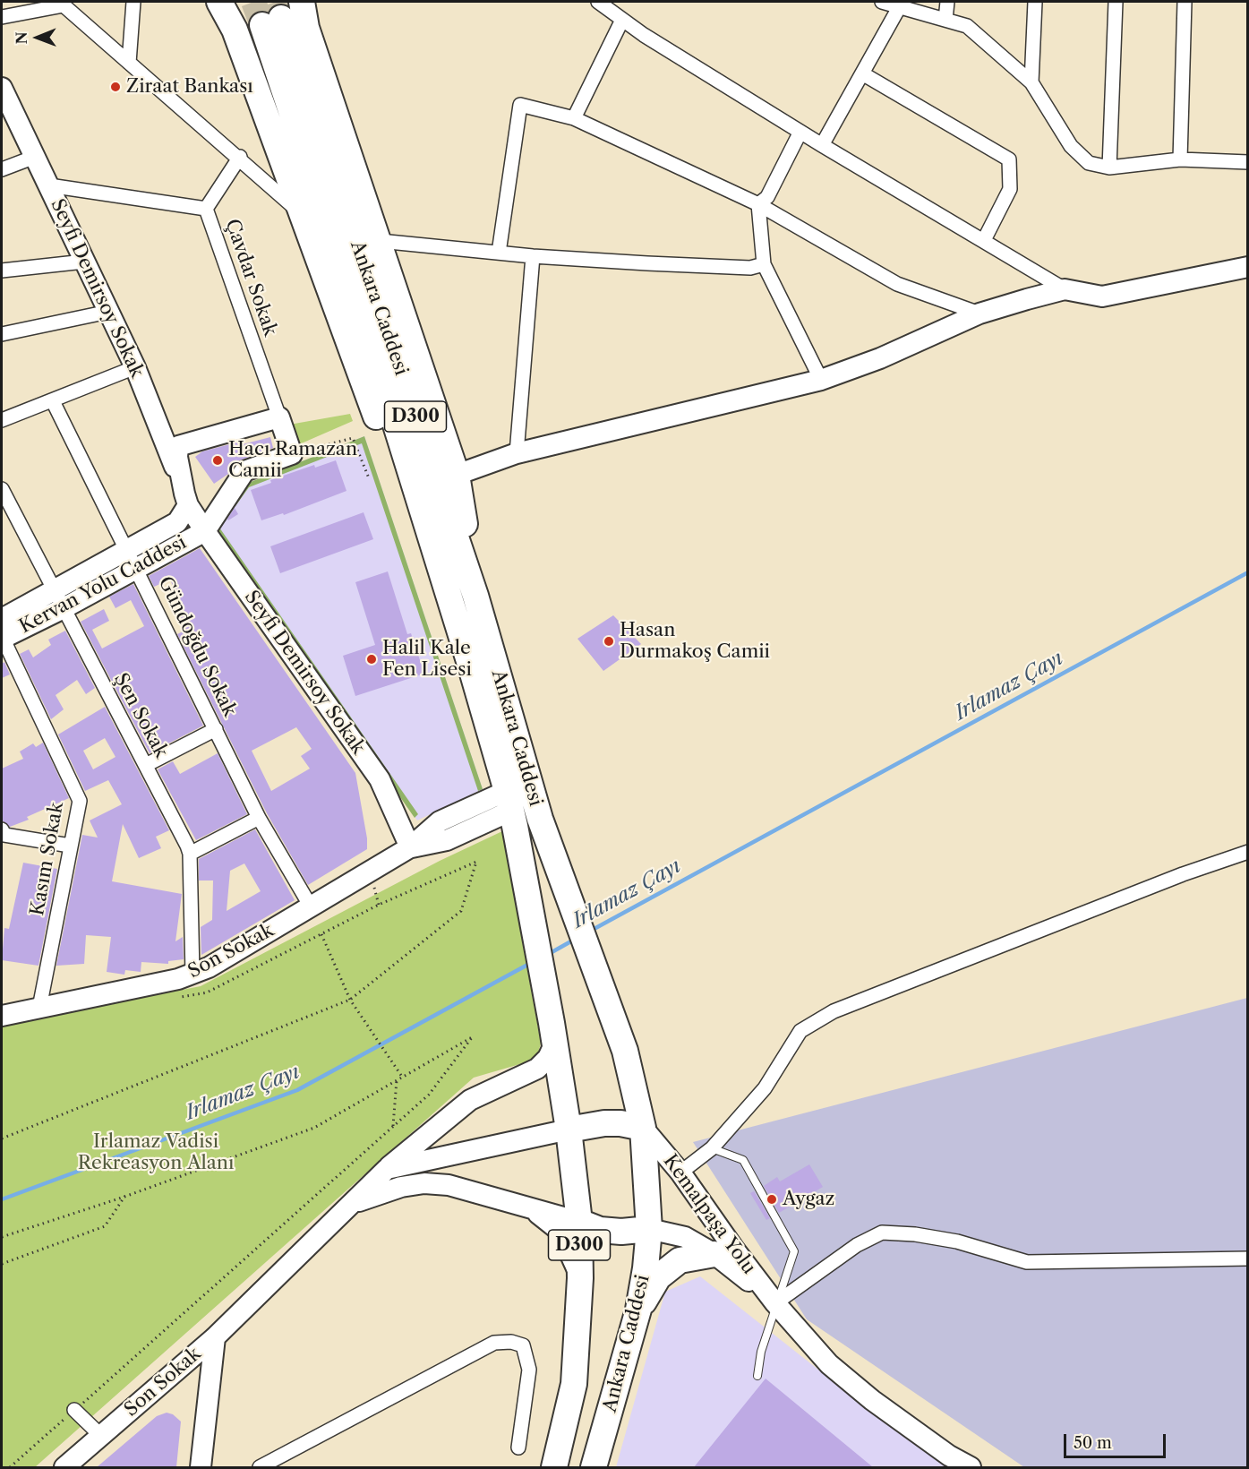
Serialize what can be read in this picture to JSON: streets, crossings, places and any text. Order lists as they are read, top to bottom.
{
  "streets": {
    "highway": ["Ankara Caddesi", "D300"],
    "main road": [
      "Seyfi Demirsoy Sokak",
      "Kervan Yolu Caddesi",
      "Son Sokak",
      "Kemalpaşa Yolu"
    ],
    "street": [
      "Çavdar Sokak",
      "Gündoğdu Sokak",
      "Şen Sokak",
      "Kasım Sokak"
    ]
  },
  "crossings": [
    ["Çavdar Sokak", "Seyfi Demirsoy Sokak"],
    ["Seyfi Demirsoy Sokak", "Kervan Yolu Caddesi"],
    ["Seyfi Demirsoy Sokak", "Son Sokak"],
    ["Ankara Caddesi", "Son Sokak"],
    ["Ankara Caddesi", "Kemalpaşa Yolu"],
    ["Kervan Yolu Caddesi", "Gündoğdu Sokak"],
    ["Kervan Yolu Caddesi", "Şen Sokak"],
    ["Kervan Yolu Caddesi", "Kasım Sokak"],
    ["Gündoğdu Sokak", "Son Sokak"],
    ["Şen Sokak", "Son Sokak"],
    ["Kasım Sokak", "Son Sokak"]
  ],
  "water": ["Irlamaz Çayı"],
  "parks": ["Irlamaz Vadisi Rekreasyon Alanı"],
  "places": [
    "Ziraat Bankası",
    "Hacı Ramazan Camii",
    "Hasan Durmakoş Camii",
    "Halil Kale Fen Lisesi",
    "Aygaz"
  ],
  "scale_bar": "50 m",
  "north": "left"
}
